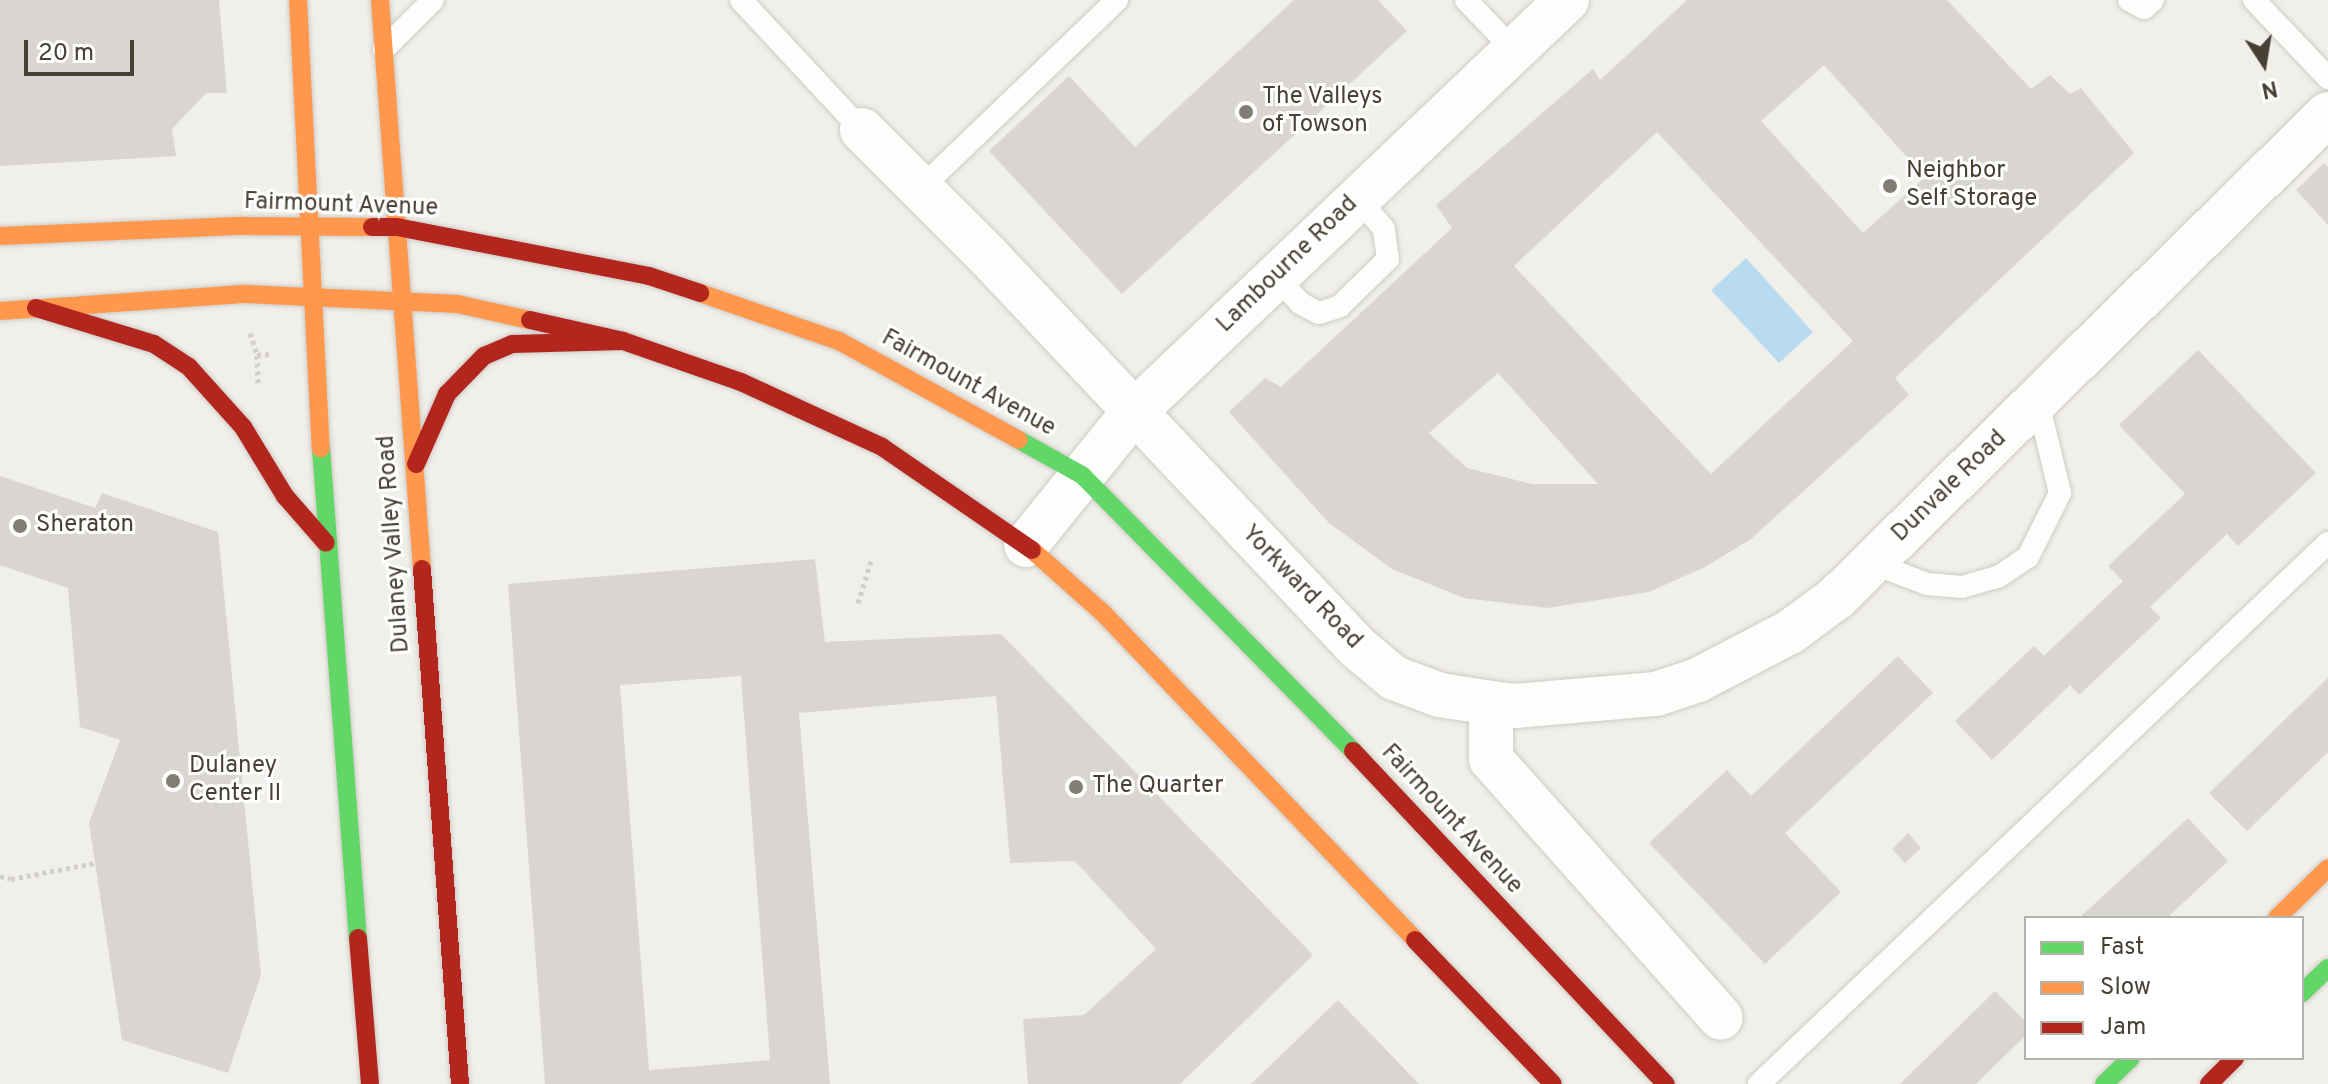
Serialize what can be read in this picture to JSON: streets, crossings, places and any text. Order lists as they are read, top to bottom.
{
  "streets": {
    "main road": ["Fairmount Avenue", "Dulaney Valley Road"],
    "street": ["Lambourne Road", "Dunvale Road", "Yorkward Road"]
  },
  "crossings": [
    ["Fairmount Avenue", "Lambourne Road"],
    ["Fairmount Avenue", "Dulaney Valley Road"],
    ["Lambourne Road", "Yorkward Road"],
    ["Dunvale Road", "Yorkward Road"]
  ],
  "places": [
    "The Valleys of Towson",
    "Neighbor Self Storage",
    "Sheraton",
    "Dulaney Center II",
    "The Quarter"
  ],
  "legend": ["Fast", "Slow", "Jam"],
  "scale_bar": "20 m",
  "north": "bottom"
}
